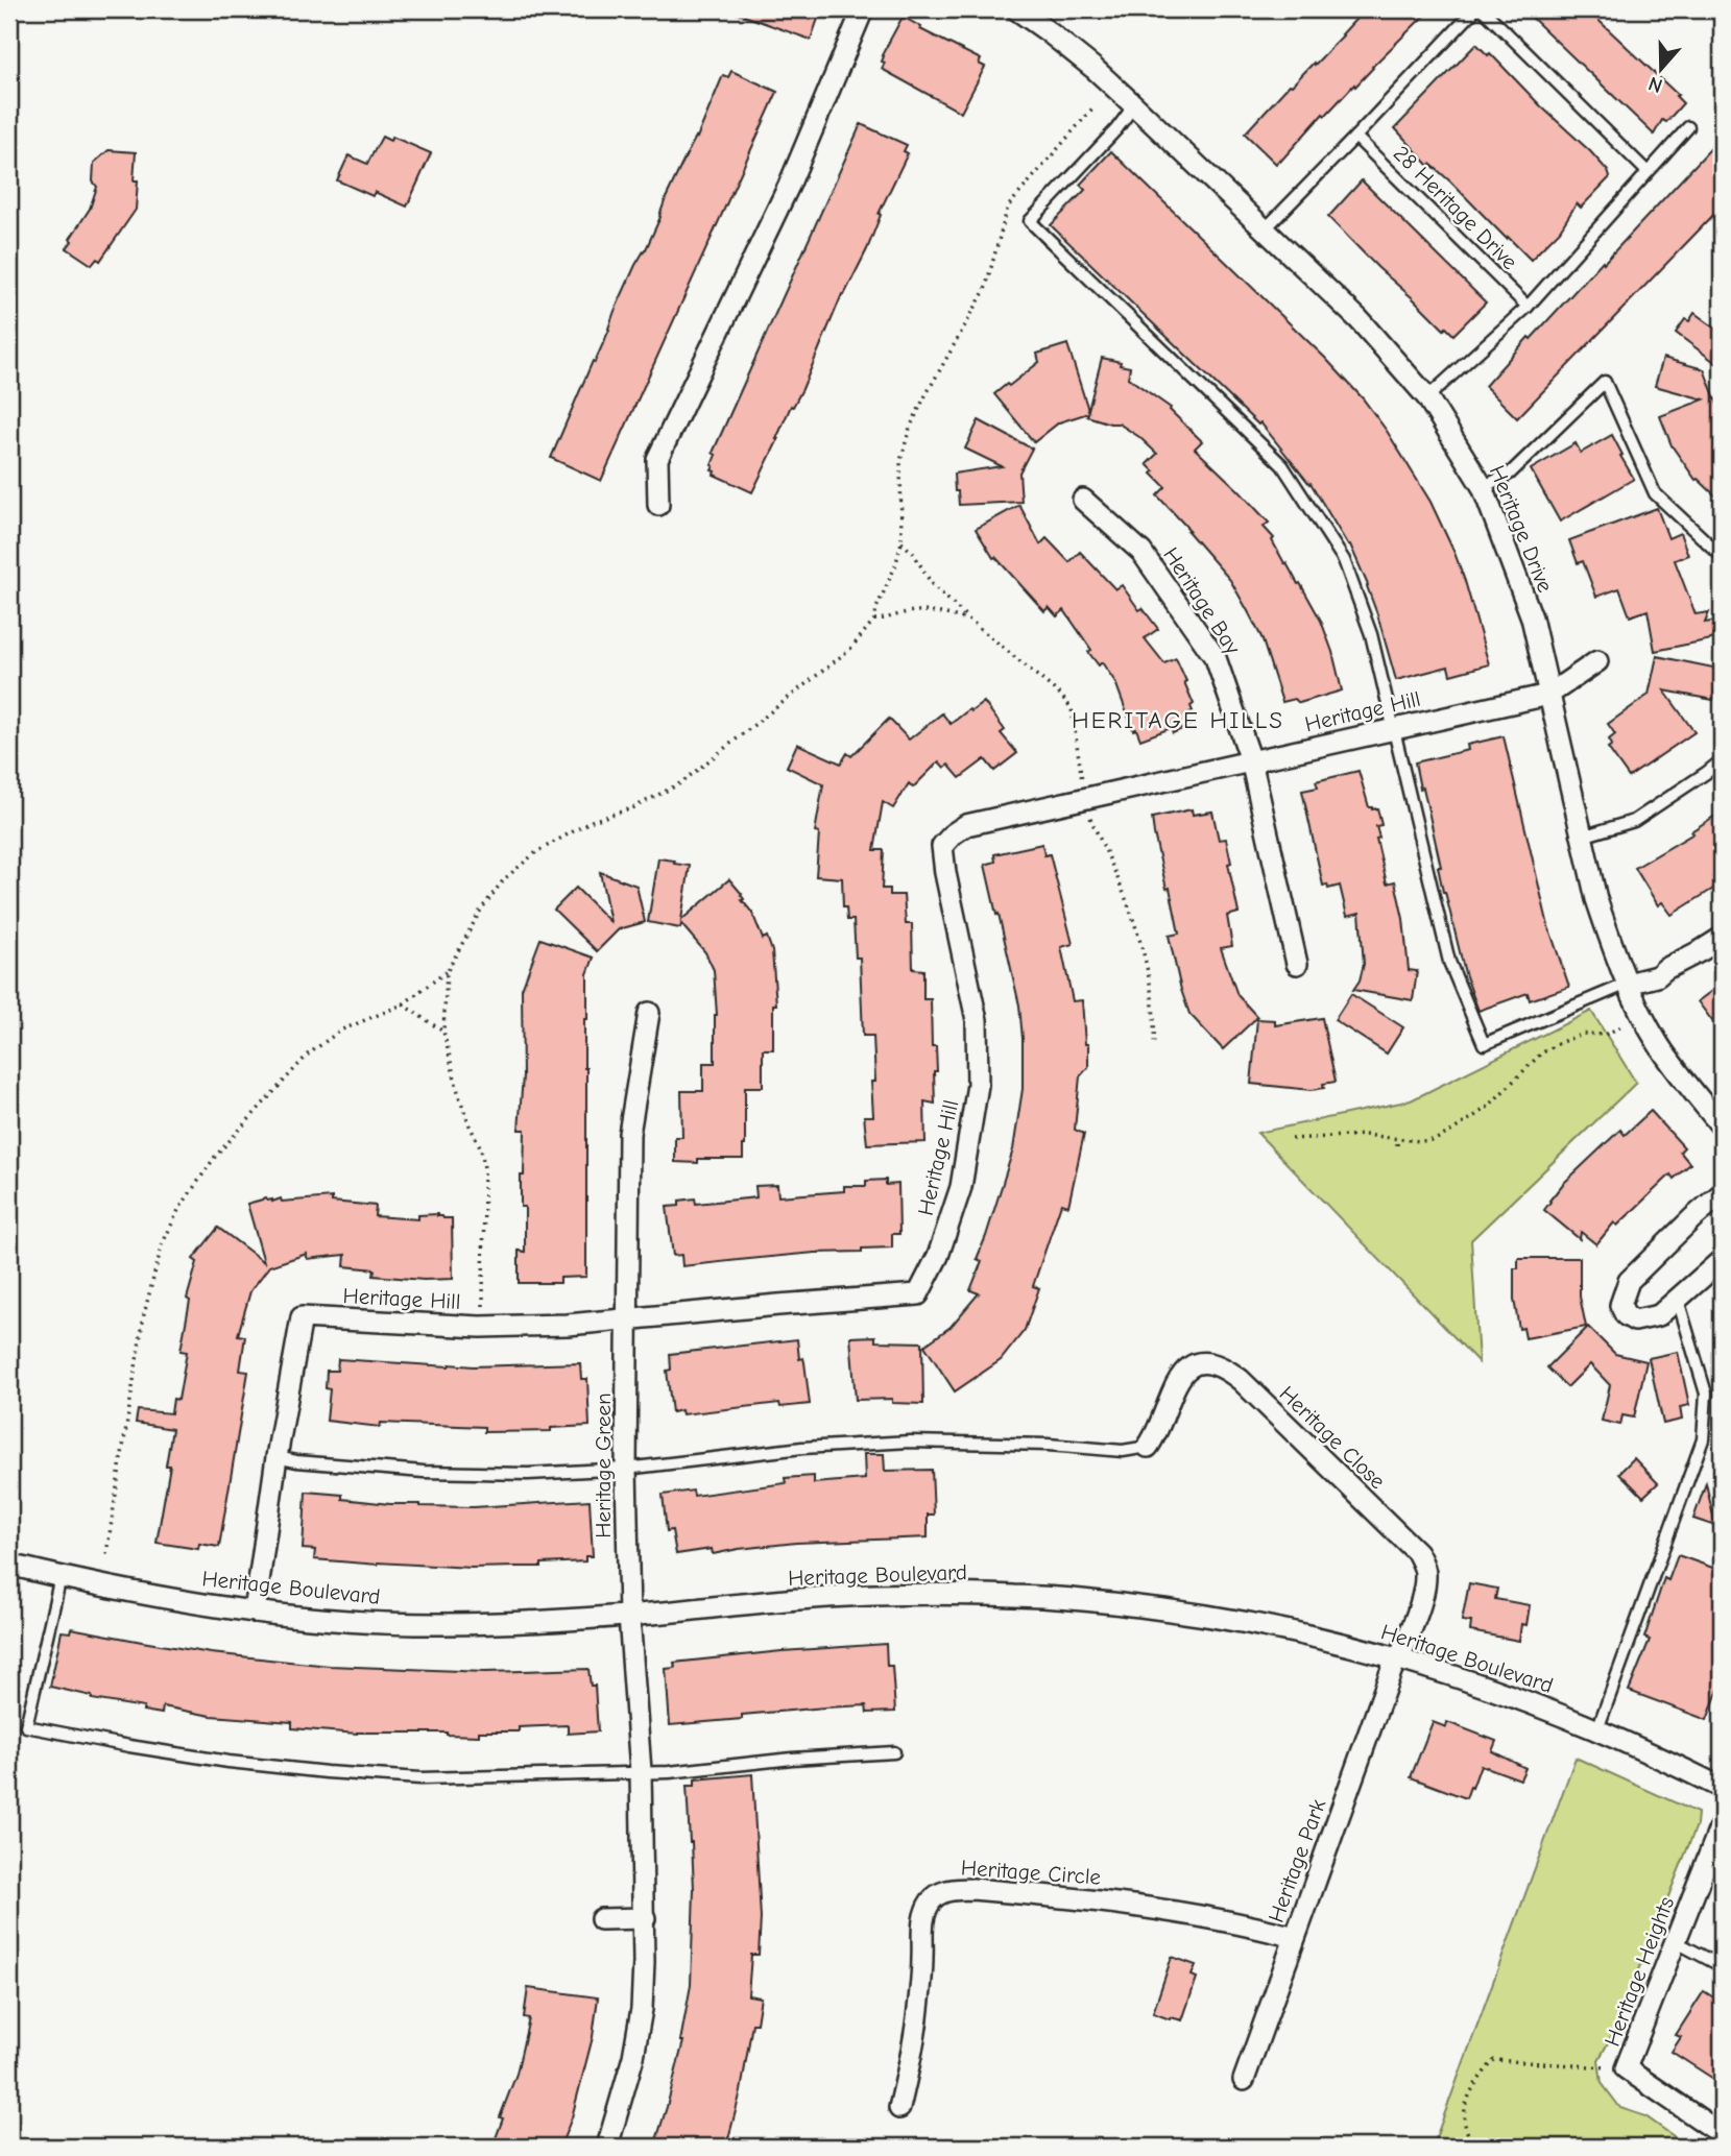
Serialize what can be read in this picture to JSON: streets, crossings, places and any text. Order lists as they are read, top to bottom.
{
  "streets": {
    "street": [
      "Heritage Drive",
      "Heritage Bay",
      "Heritage Hill",
      "Heritage Close",
      "Heritage Green",
      "Heritage Boulevard",
      "Heritage Park",
      "Heritage Circle",
      "Heritage Heights"
    ],
    "lane": ["28 Heritage Drive"]
  },
  "crossings": [
    ["Heritage Drive", "Heritage Hill"],
    ["Heritage Bay", "Heritage Hill"],
    ["Heritage Hill", "Heritage Green"],
    ["Heritage Hill", "Heritage Boulevard"],
    ["Heritage Close", "Heritage Boulevard"],
    ["Heritage Close", "Heritage Park"],
    ["Heritage Green", "Heritage Boulevard"],
    ["Heritage Boulevard", "Heritage Park"],
    ["Heritage Park", "Heritage Circle"]
  ],
  "districts": ["HERITAGE HILLS"],
  "north": "bottom"
}
